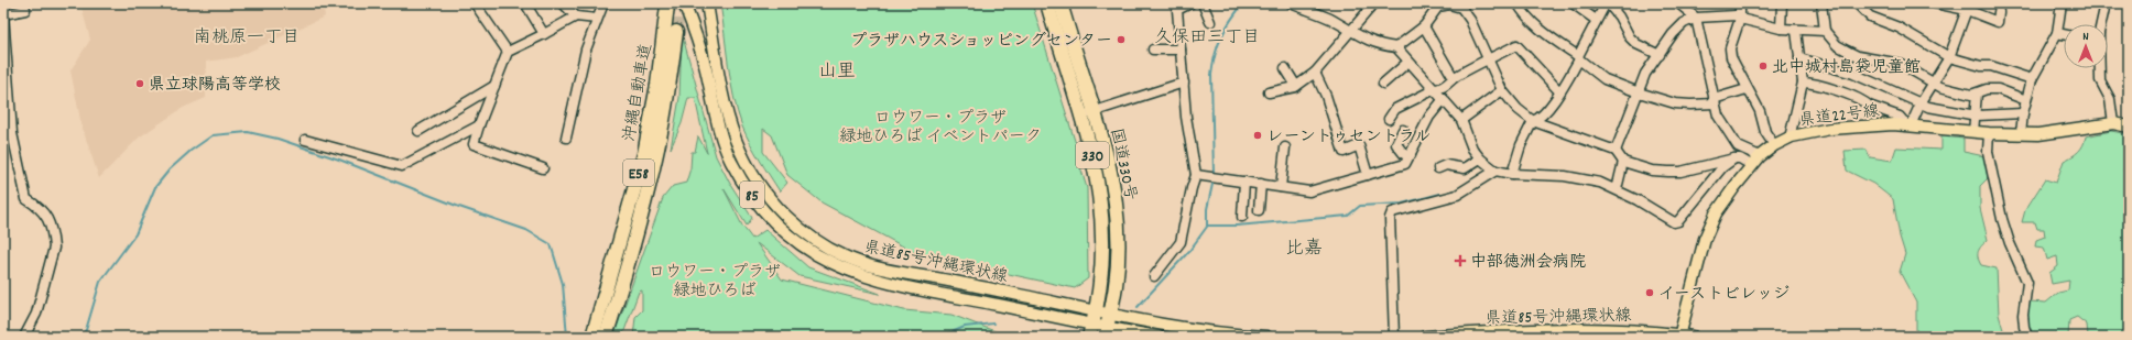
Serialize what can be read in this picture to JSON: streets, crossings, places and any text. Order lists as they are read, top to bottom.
{
  "streets": {
    "highway": [
      "沖縄自動車道",
      "330",
      "国道330号",
      "E58"
    ],
    "main road": ["県道22号線", "85", "県道85号沖縄環状線"]
  },
  "crossings": [
    ["県道22号線", "県道85号沖縄環状線"],
    ["国道330号", "県道85号沖縄環状線"]
  ],
  "districts": [
    "南桃原一丁目",
    "久保田三丁目",
    "山里",
    "比嘉"
  ],
  "parks": ["ロウワー・プラザ 緑地ひろば イベントパーク", "ロウワー・プラザ 緑地ひろば"],
  "places": {
    "other": [
      "プラザハウスショッピングセンター",
      "北中城村島袋児童館",
      "県立球陽高等学校",
      "レーントゥセントラル",
      "イーストビレッジ"
    ],
    "health": ["中部徳洲会病院"]
  },
  "north": "top"
}
